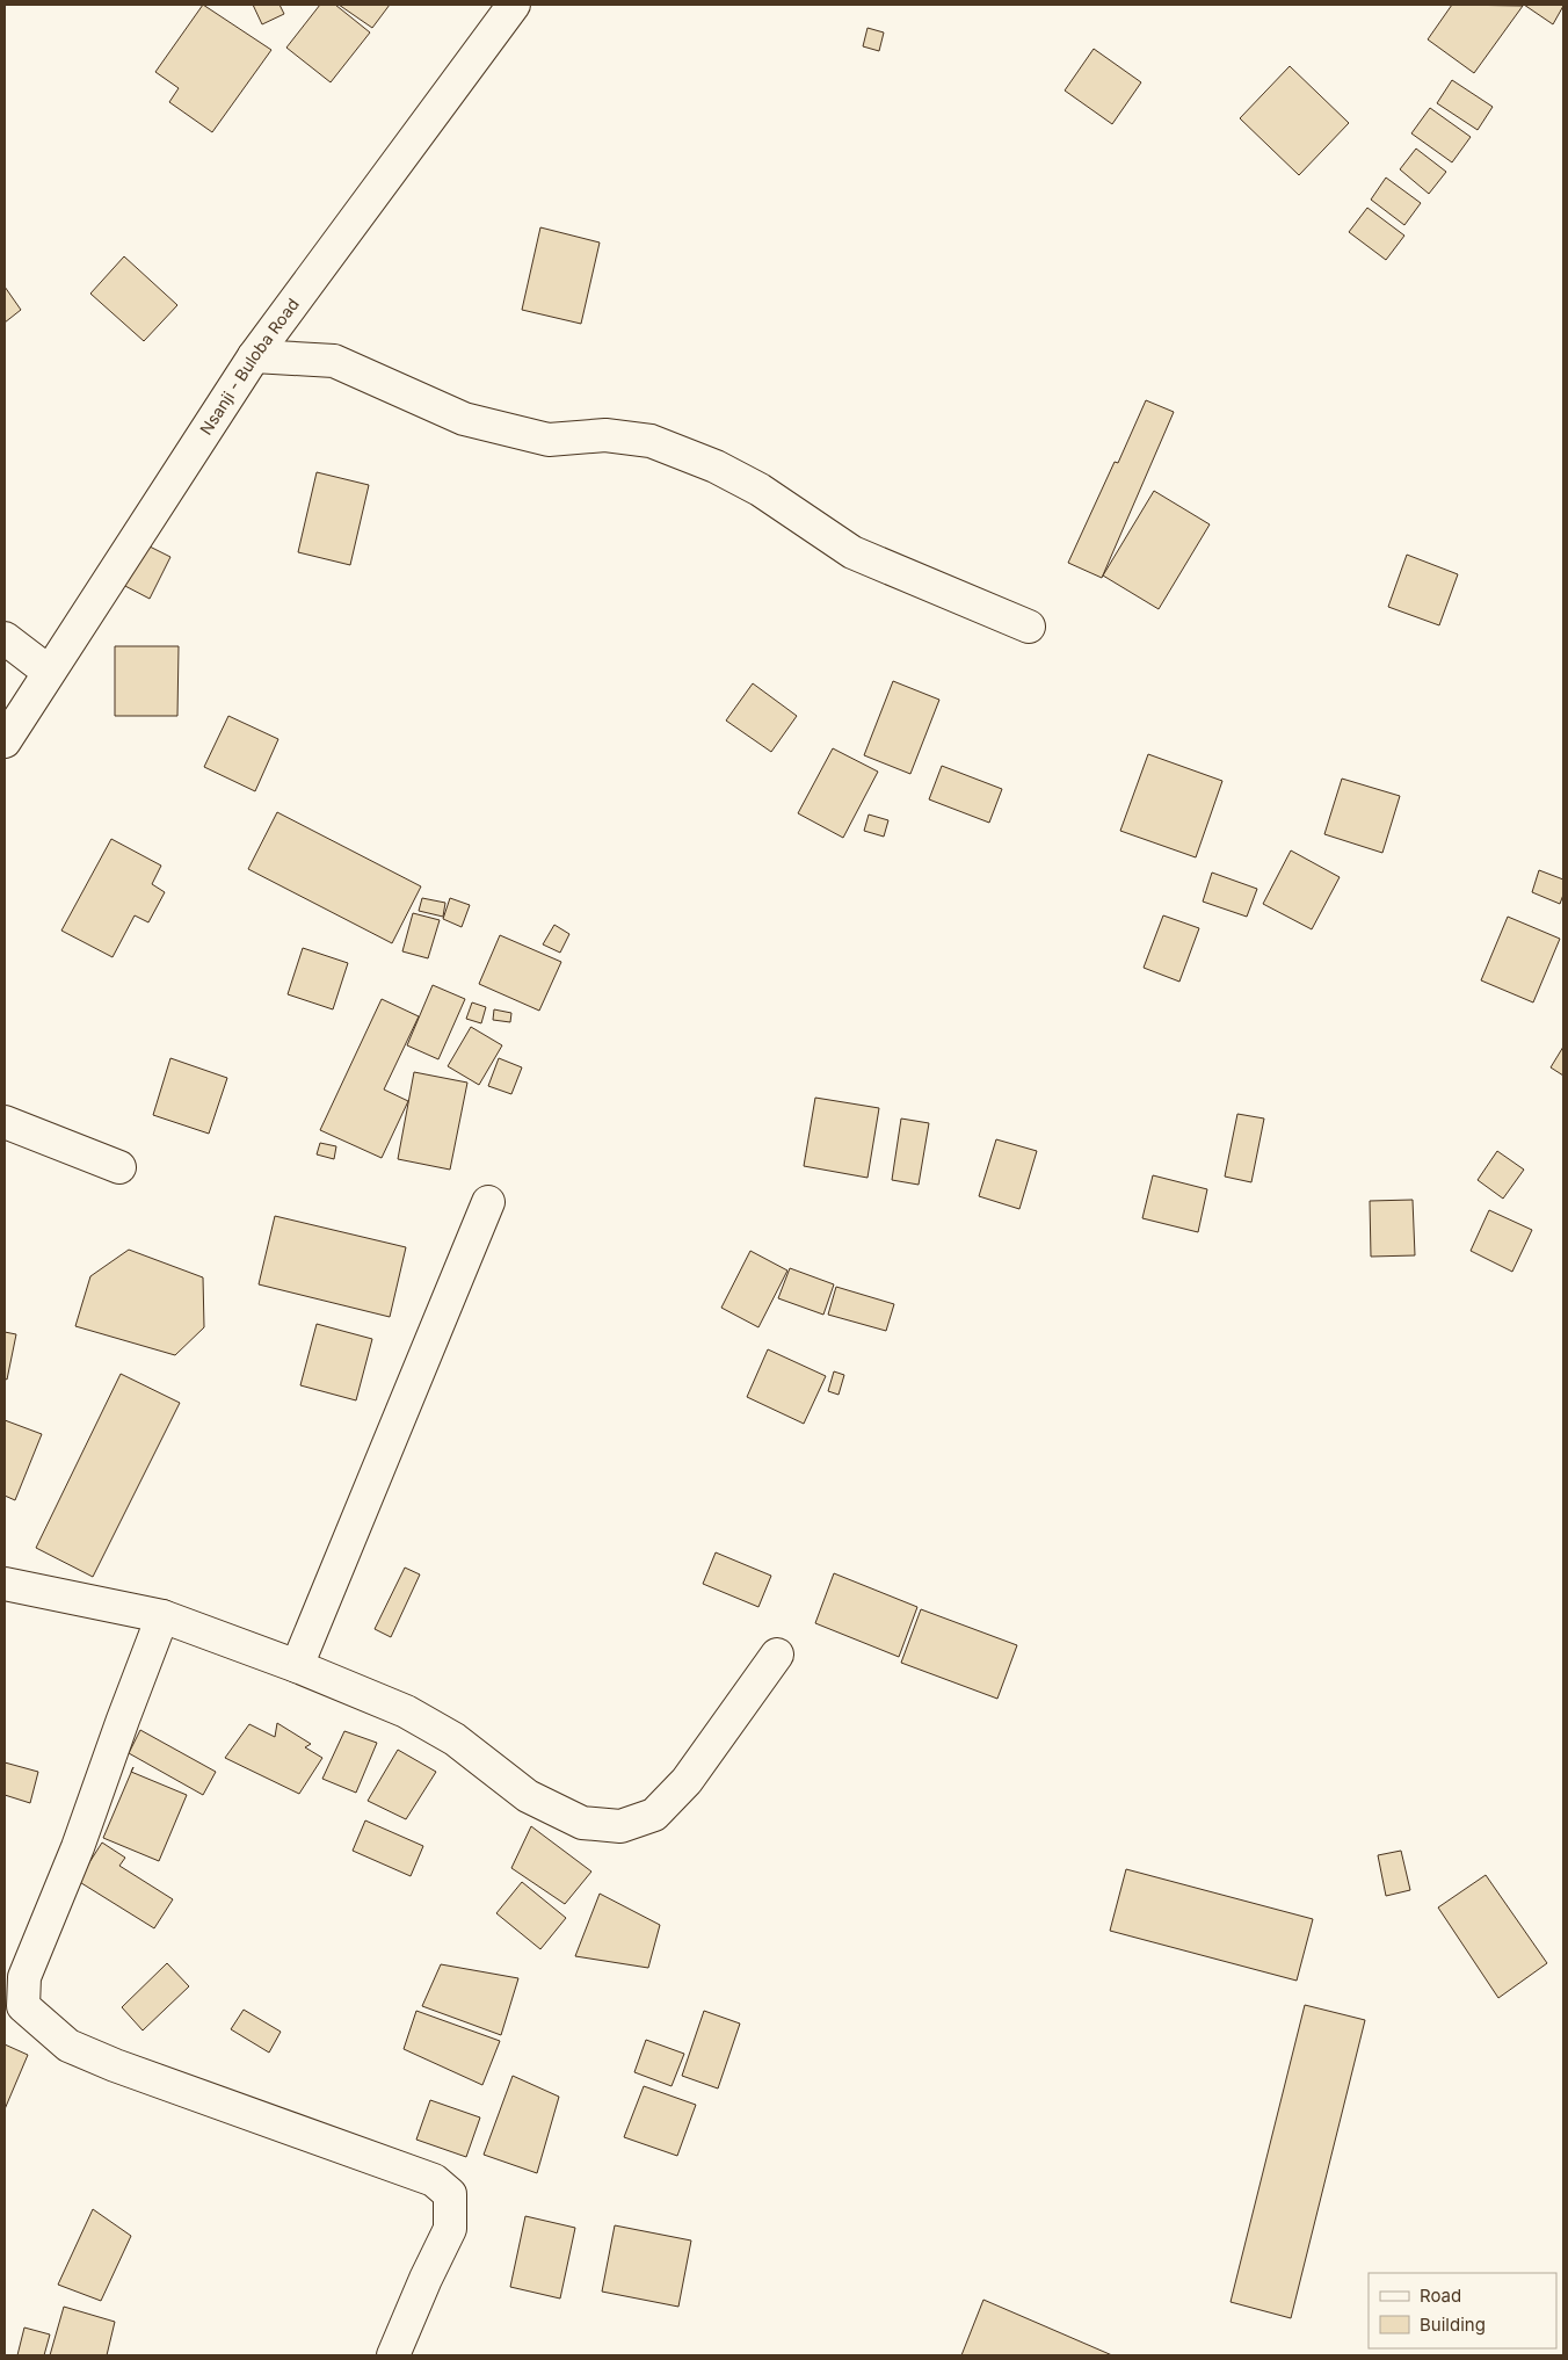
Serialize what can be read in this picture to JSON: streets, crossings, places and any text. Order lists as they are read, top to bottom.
{
  "streets": {
    "street": ["Nsanji - Buloba Road"]
  },
  "legend": ["Road", "Building"]
}
